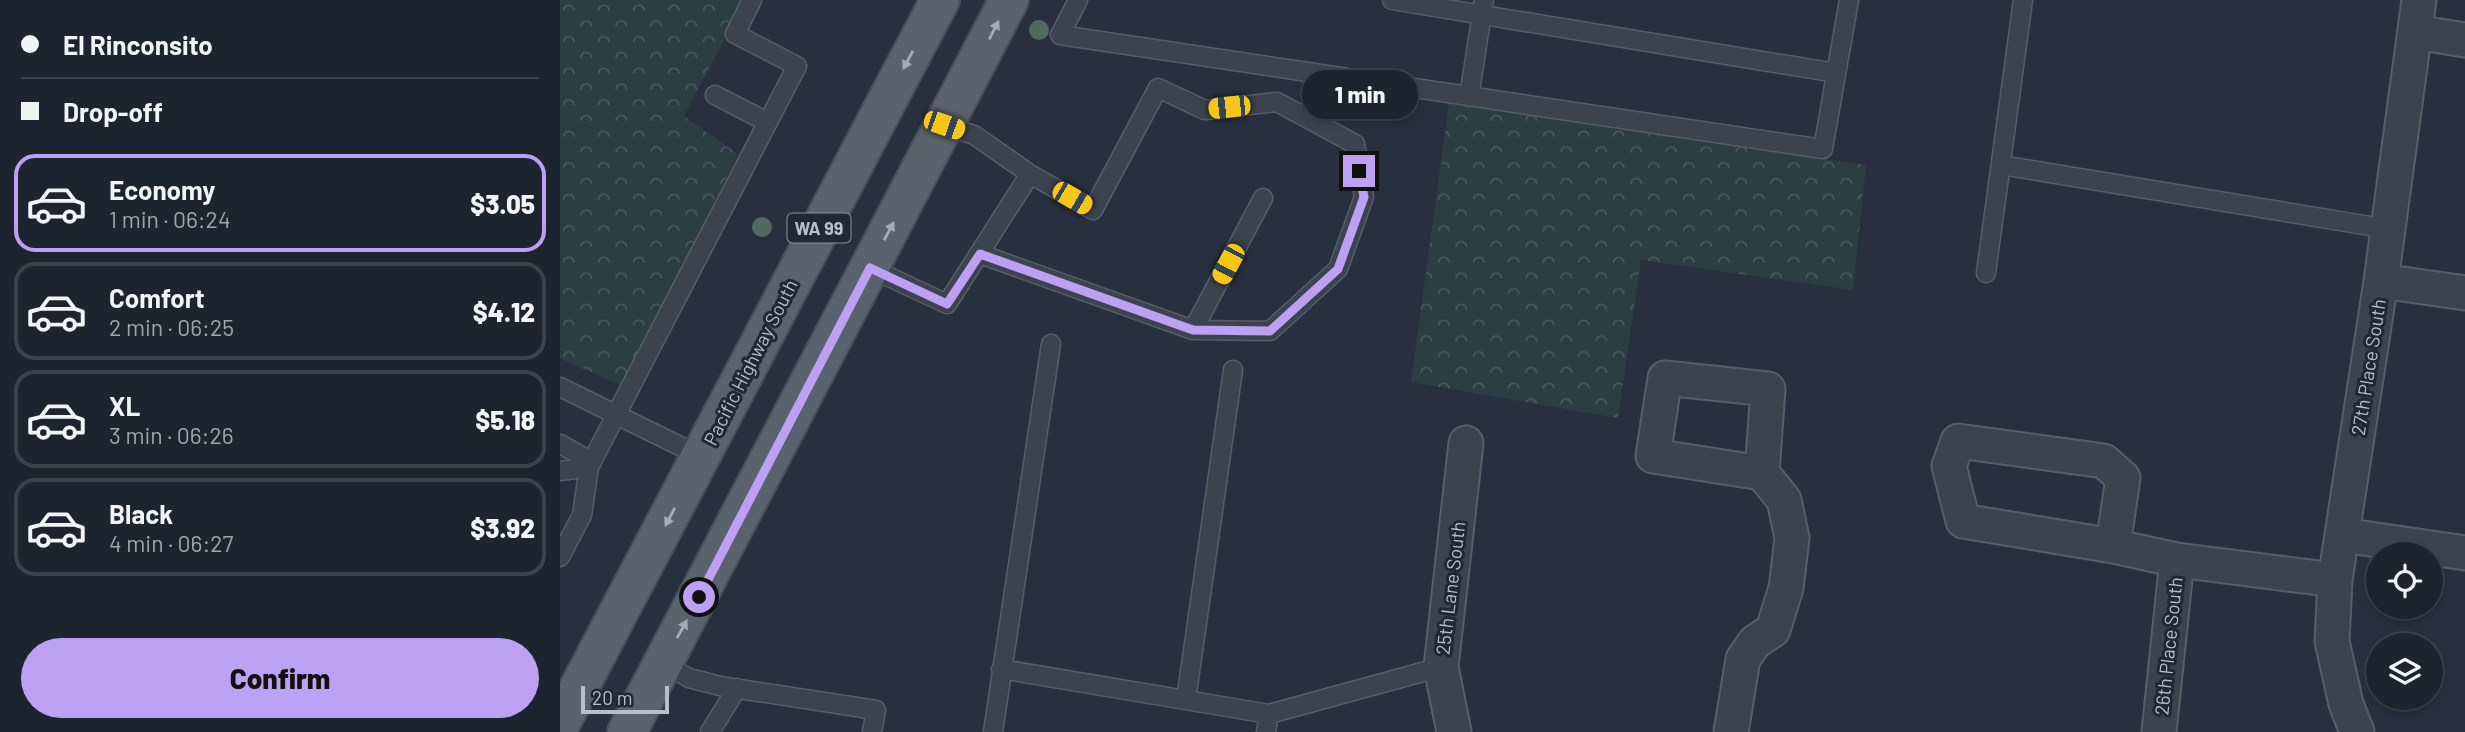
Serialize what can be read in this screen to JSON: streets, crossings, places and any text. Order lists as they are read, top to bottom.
{
  "streets": {
    "main road": ["WA 99", "Pacific Highway South"],
    "street": ["27th Place South", "25th Lane South", "26th Place South"]
  },
  "crossings": [
    ["27th Place South", "26th Place South"]
  ],
  "scale_bar": "20 m",
  "page": {
    "banner": ["El Rinconsito", "Drop-off"],
    "bubble": "1 min",
    "list": [
      {
        "name": "Economy",
        "note": "1 min · 06:24",
        "value": "$3.05"
      },
      {
        "name": "Comfort",
        "note": "2 min · 06:25",
        "value": "$4.12"
      },
      {
        "name": "XL",
        "note": "3 min · 06:26",
        "value": "$5.18"
      },
      {
        "name": "Black",
        "note": "4 min · 06:27",
        "value": "$3.92"
      }
    ],
    "buttons": "Confirm",
    "scale": "20 m"
  }
}
